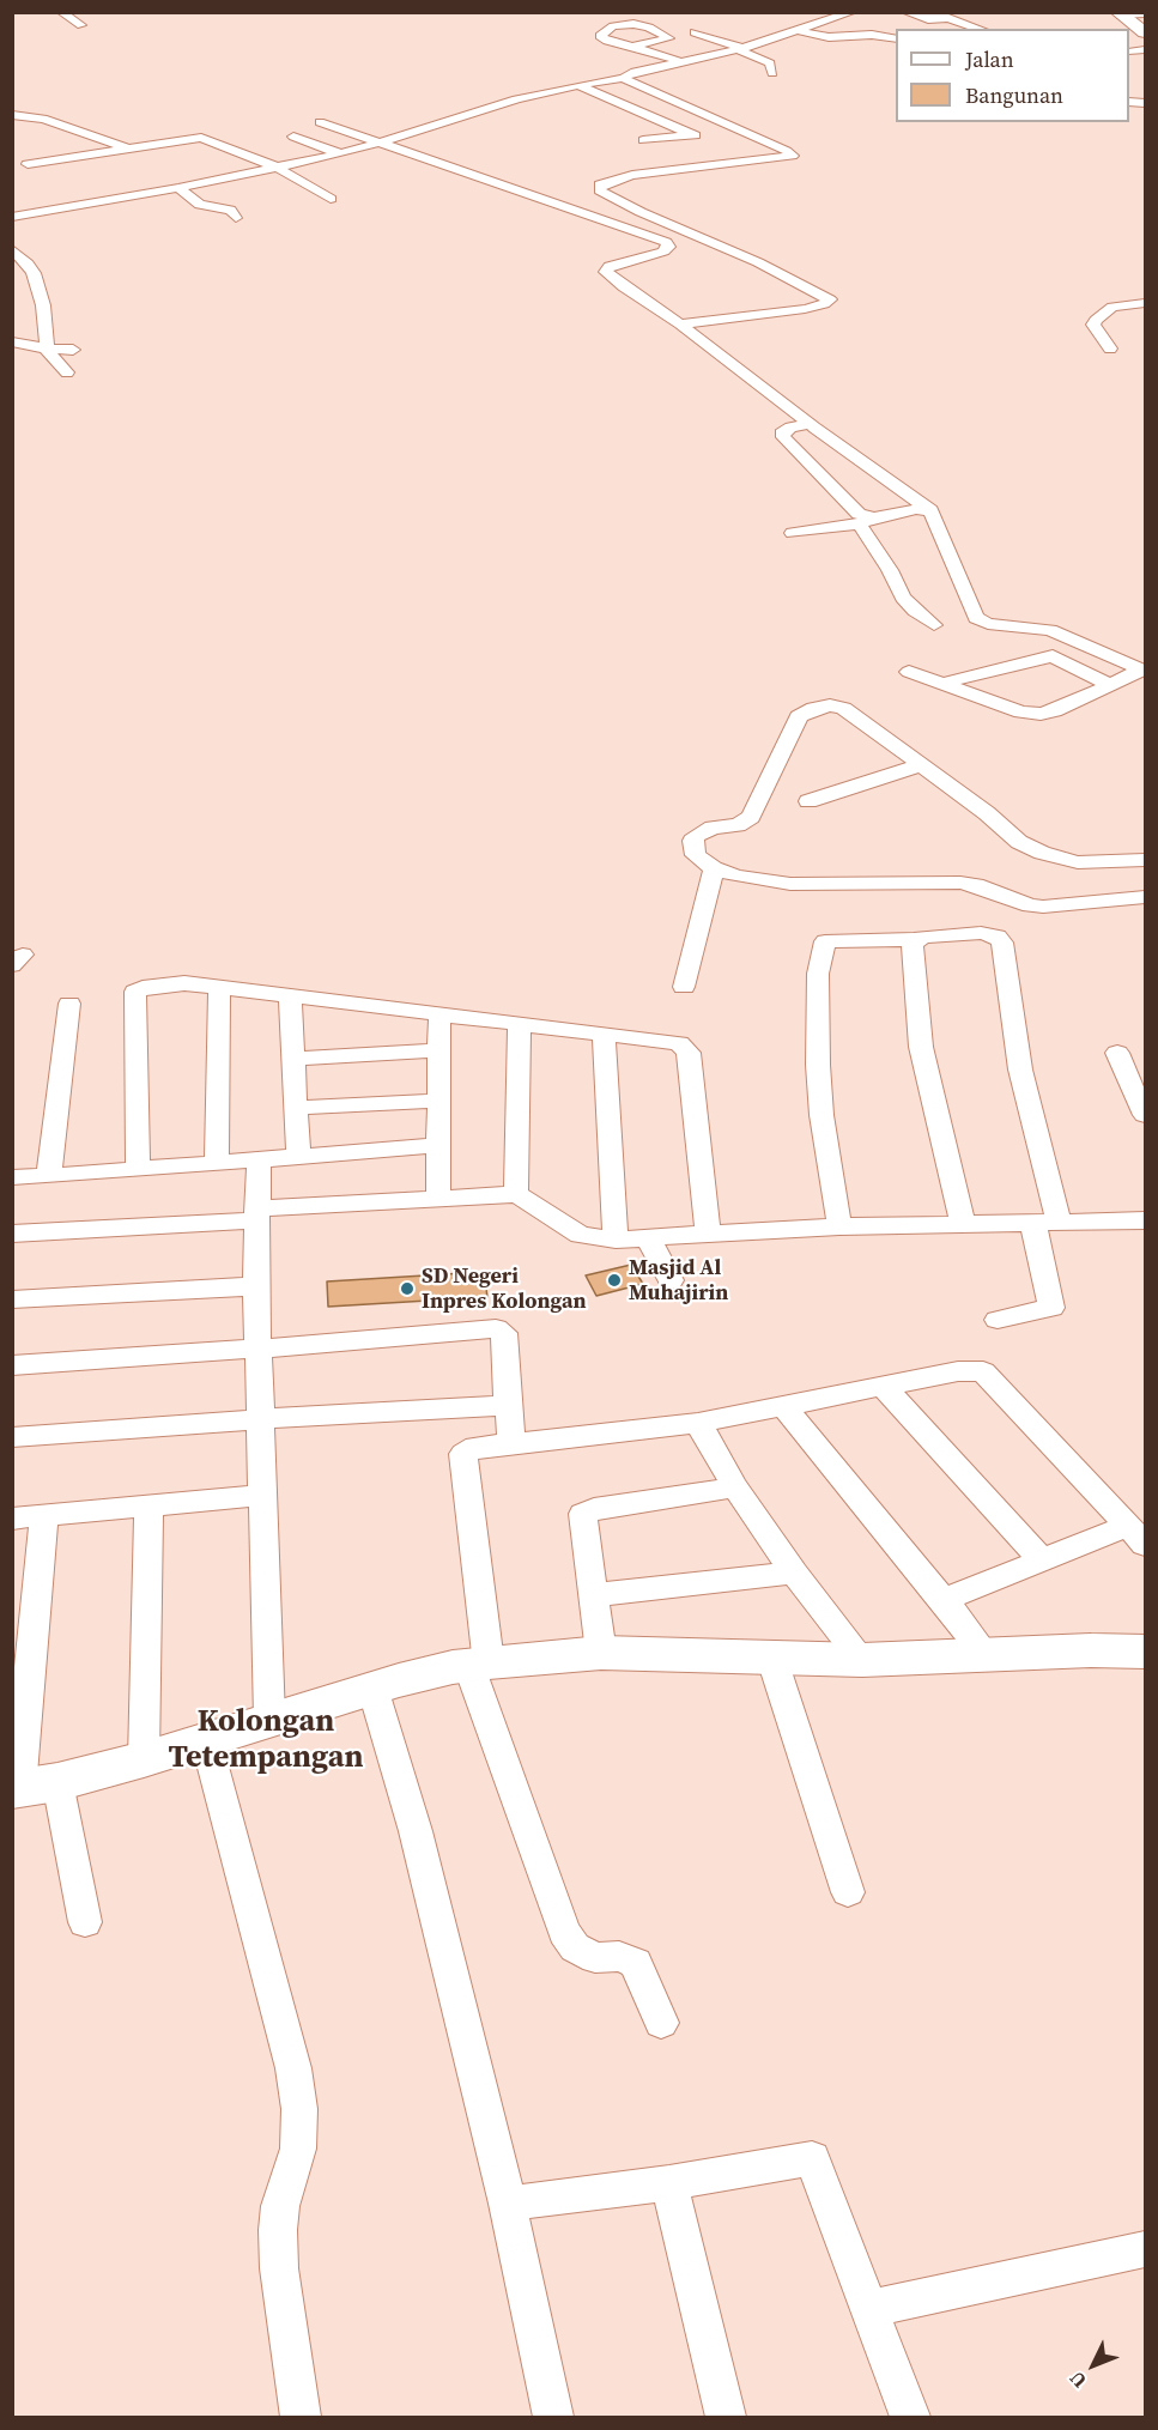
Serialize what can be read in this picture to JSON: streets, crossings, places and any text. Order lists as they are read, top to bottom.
{
  "districts": ["Kolongan Tetempangan"],
  "places": ["Masjid Al Muhajirin", "SD Negeri Inpres Kolongan"],
  "legend": ["Jalan", "Bangunan"],
  "north": "bottom left"
}
